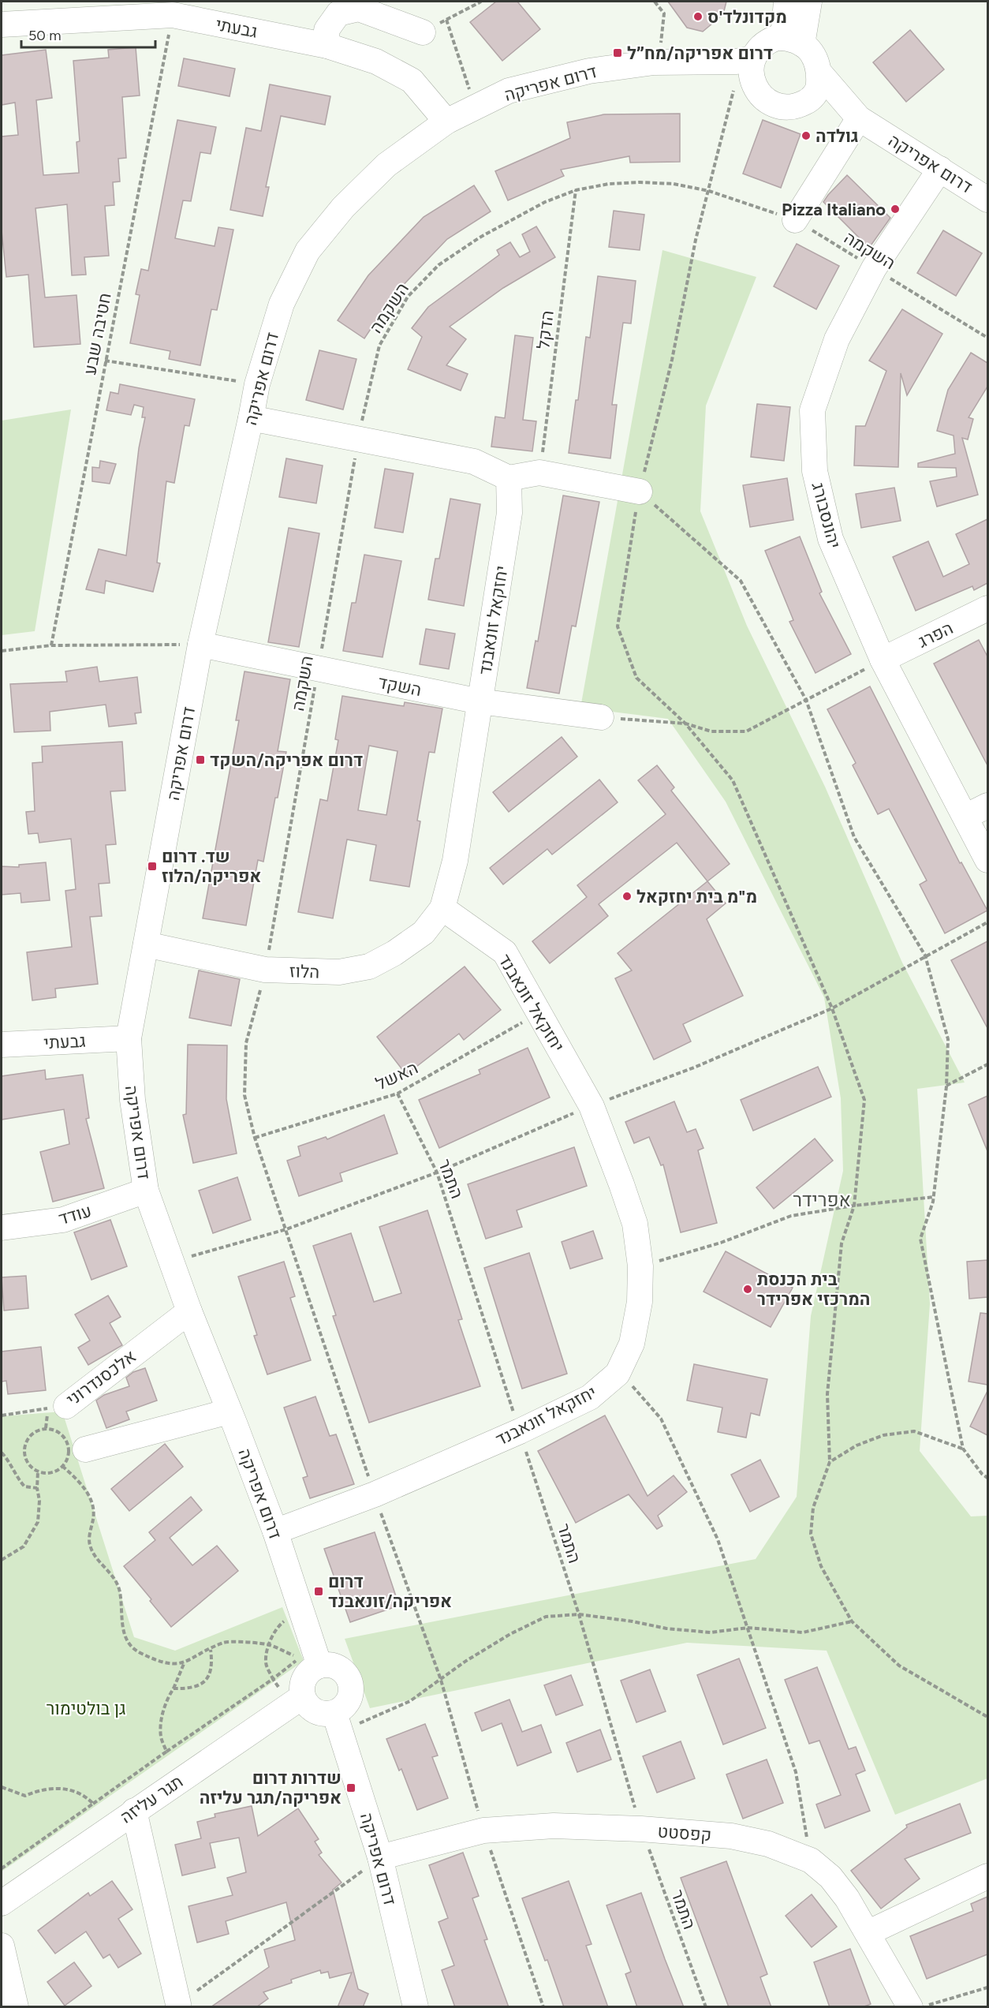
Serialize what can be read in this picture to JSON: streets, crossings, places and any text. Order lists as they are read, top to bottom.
{
  "streets": {
    "street": [
      "גבעתי",
      "דרום אפריקה",
      "יהונסבורג",
      "יחזקאל זונאבנד",
      "הפרג",
      "השקד",
      "הלוז",
      "עודד",
      "אלכסנדרוני",
      "תגר עליזה",
      "קפסטט"
    ],
    "path": [
      "השקמה",
      "הדקל",
      "חטיבה שבע",
      "האשל",
      "התמר"
    ]
  },
  "crossings": [
    ["גבעתי", "דרום אפריקה"],
    ["דרום אפריקה", "יהונסבורג"],
    ["דרום אפריקה", "יחזקאל זונאבנד"],
    ["דרום אפריקה", "השקד"],
    ["דרום אפריקה", "הלוז"],
    ["דרום אפריקה", "עודד"],
    ["דרום אפריקה", "אלכסנדרוני"],
    ["דרום אפריקה", "תגר עליזה"],
    ["דרום אפריקה", "קפסטט"],
    ["השקמה", "הדקל"],
    ["השקמה", "יהונסבורג"],
    ["השקמה", "השקד"],
    ["השקמה", "הלוז"],
    ["יהונסבורג", "הפרג"],
    ["יחזקאל זונאבנד", "השקד"],
    ["יחזקאל זונאבנד", "הלוז"],
    ["יחזקאל זונאבנד", "האשל"],
    ["יחזקאל זונאבנד", "התמר"],
    ["האשל", "התמר"],
    ["התמר", "קפסטט"]
  ],
  "districts": ["אפרידר"],
  "parks": ["גן בולטימור"],
  "places": {
    "other": [
      "מקדונלד'ס",
      "גולדה",
      "Pizza Italiano",
      "מ\"מ בית יחזקאל",
      "בית הכנסת המרכזי אפרידר"
    ],
    "transit": [
      "דרום אפריקה/מח״ל",
      "דרום אפריקה/השקד",
      "שד. דרום אפריקה/הלוז",
      "דרום אפריקה/זונאבנד",
      "שדרות דרום אפריקה/תגר עליזה"
    ]
  },
  "scale_bar": "50 m"
}
